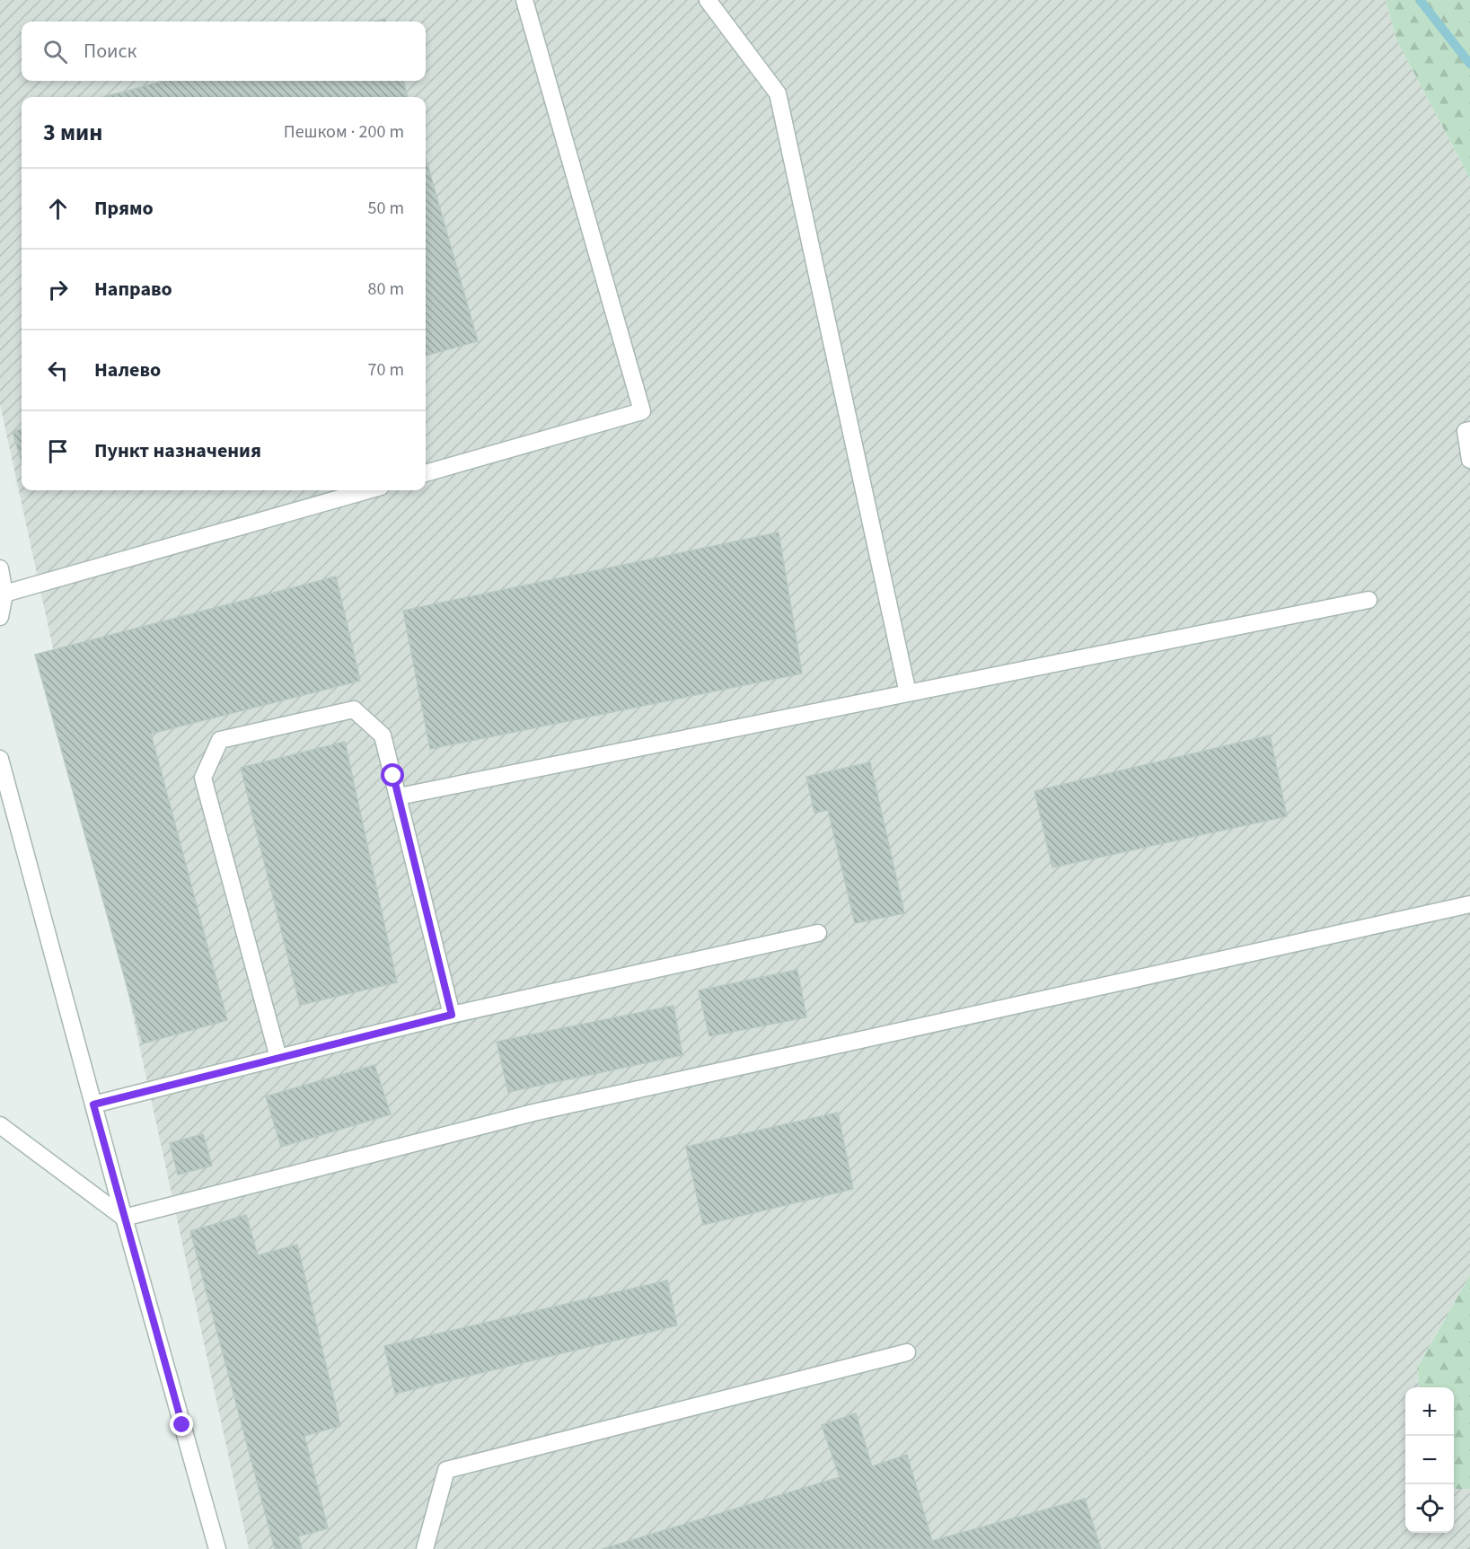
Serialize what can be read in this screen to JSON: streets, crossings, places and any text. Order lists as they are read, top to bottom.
{
  "page": {
    "search": "Поиск",
    "heading": ["3 мин", "Пешком · 200 m"],
    "list": [
      ["Прямо", "50 m"],
      ["Направо", "80 m"],
      ["Налево", "70 m"],
      "Пункт назначения"
    ],
    "map_buttons": ["+", "−"]
  }
}
